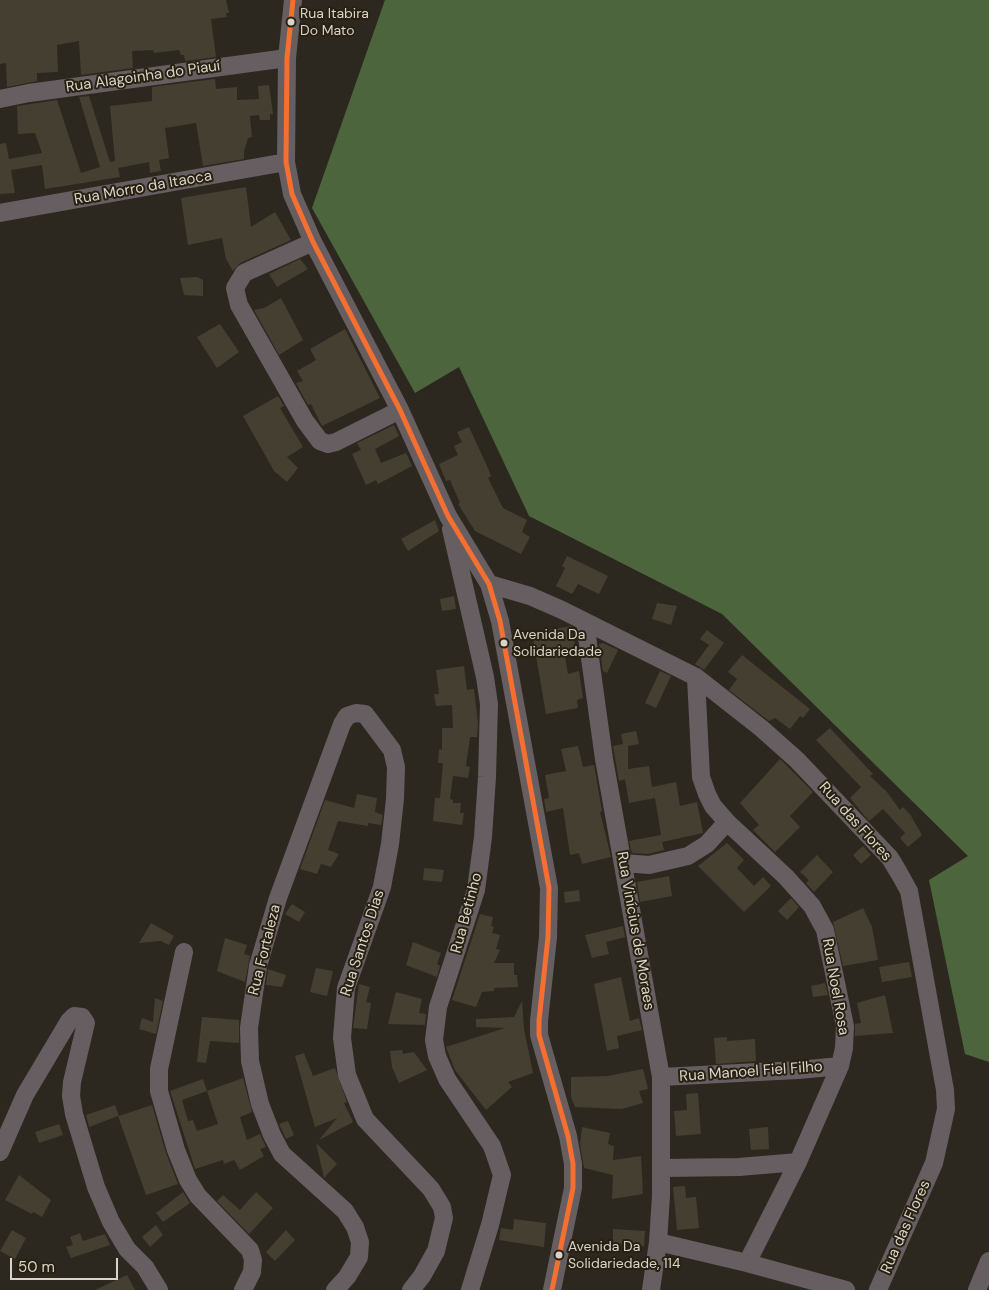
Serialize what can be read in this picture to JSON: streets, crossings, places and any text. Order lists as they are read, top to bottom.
{
  "streets": {
    "street": [
      "Rua Alagoinha do Piauí",
      "Rua Morro da Itaoca",
      "Rua das Flores",
      "Rua Betinho",
      "Rua Vinícius de Moraes",
      "Rua Santos Dias",
      "Rua Fortaleza",
      "Rua Noel Rosa",
      "Rua Manoel Fiel Filho"
    ]
  },
  "crossings": [
    ["Rua das Flores", "Rua Vinícius de Moraes"],
    ["Rua das Flores", "Rua Noel Rosa"],
    ["Rua Vinícius de Moraes", "Rua Manoel Fiel Filho"],
    ["Rua Santos Dias", "Rua Fortaleza"],
    ["Rua Noel Rosa", "Rua Manoel Fiel Filho"]
  ],
  "places": ["Rua Itabira Do Mato", "Avenida Da Solidariedade", "Avenida Da Solidariedade, 114"],
  "scale_bar": "50 m"
}
